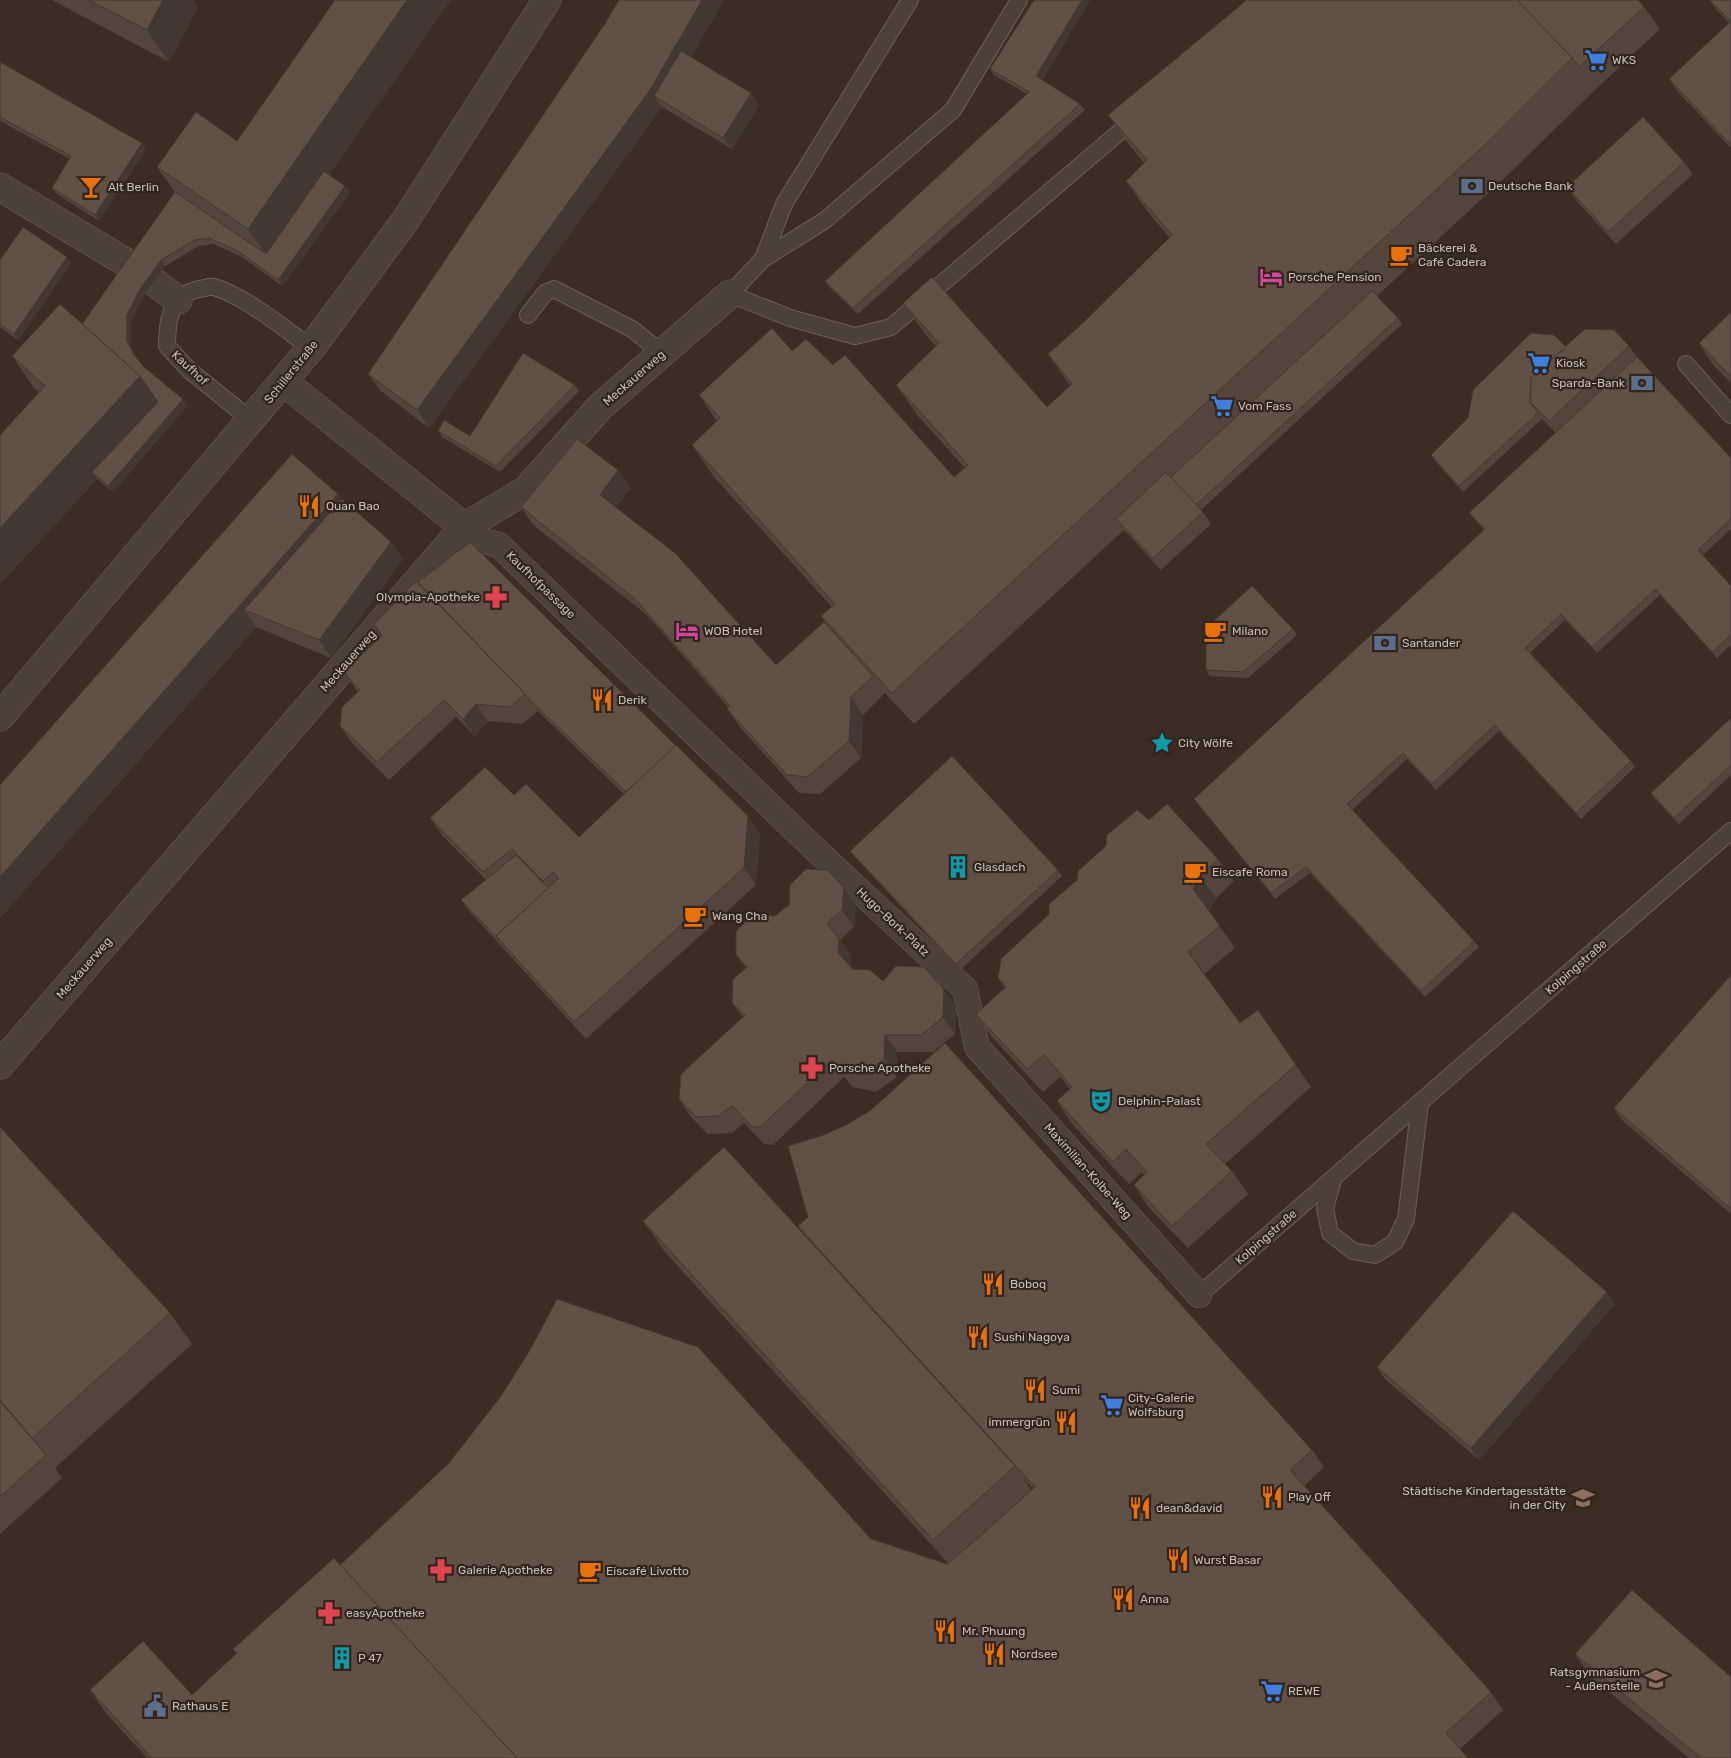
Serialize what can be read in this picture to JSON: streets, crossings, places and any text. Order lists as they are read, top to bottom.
{
  "streets": {
    "street": [
      "Schillerstraße",
      "Meckauerweg",
      "Kaufhofpassage",
      "Hugo-Bork-Platz",
      "Maximilian-Kolbe-Weg"
    ],
    "lane": ["Kaufhof", "Kolpingstraße"]
  },
  "crossings": [
    ["Kaufhof", "Schillerstraße"],
    ["Schillerstraße", "Kaufhofpassage"],
    ["Meckauerweg", "Kaufhofpassage"],
    ["Kaufhofpassage", "Hugo-Bork-Platz"],
    ["Hugo-Bork-Platz", "Maximilian-Kolbe-Weg"],
    ["Kolpingstraße", "Maximilian-Kolbe-Weg"]
  ],
  "places": {
    "supermarket": [
      "WKS",
      "Kiosk",
      "Vom Fass",
      "City-Galerie Wolfsburg",
      "REWE"
    ],
    "bank": ["Deutsche Bank", "Sparda-Bank", "Santander"],
    "bar": ["Alt Berlin"],
    "cafe": [
      "Bäckerei & Café Cadera",
      "Milano",
      "Eiscafe Roma",
      "Wang Cha",
      "Eiscafé Livotto"
    ],
    "hotel": ["Porsche Pension", "WOB Hotel"],
    "restaurant": [
      "Quan Bao",
      "Derik",
      "Boboq",
      "Sushi Nagoya",
      "Sumi",
      "immergrün",
      "Play Off",
      "dean&david",
      "Wurst Basar",
      "Anna",
      "Mr. Phuung",
      "Nordsee"
    ],
    "pharmacy": [
      "Olympia-Apotheke",
      "Porsche Apotheke",
      "Galerie Apotheke",
      "easyApotheke"
    ],
    "place": ["City Wölfe"],
    "building": ["Glasdach", "P 47"],
    "theatre": ["Delphin-Palast"],
    "school or university": ["Städtische Kindertagesstätte in der City", "Ratsgymnasium - Außenstelle"],
    "public building": ["Rathaus E"]
  }
}
